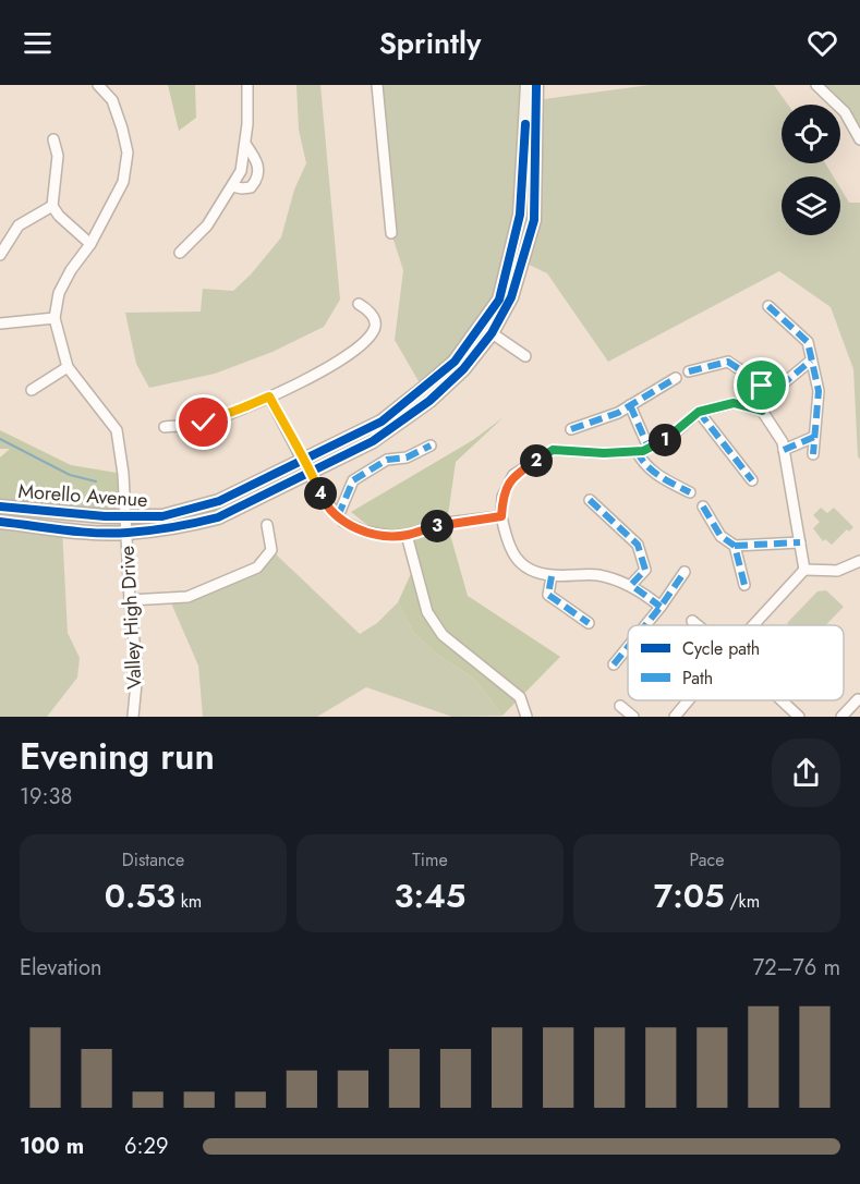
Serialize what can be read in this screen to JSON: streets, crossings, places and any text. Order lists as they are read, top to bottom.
{
  "streets": {
    "street": ["Morello Avenue", "Valley High Drive"]
  },
  "crossings": [
    ["Morello Avenue", "Valley High Drive"]
  ],
  "legend": ["Cycle path", "Path"],
  "page": {
    "header": "Sprintly",
    "pins": [
      "1",
      "2",
      "4",
      "3"
    ],
    "heading": ["Evening run", "19:38"],
    "stats": [
      ["Distance", "0.53 km"],
      ["Time", "3:45"],
      ["Pace", "7:05 /km"]
    ],
    "chart": ["Elevation", "72–76 m"],
    "list": [
      {
        "name": "100 m",
        "note": "6:29"
      }
    ]
  }
}
